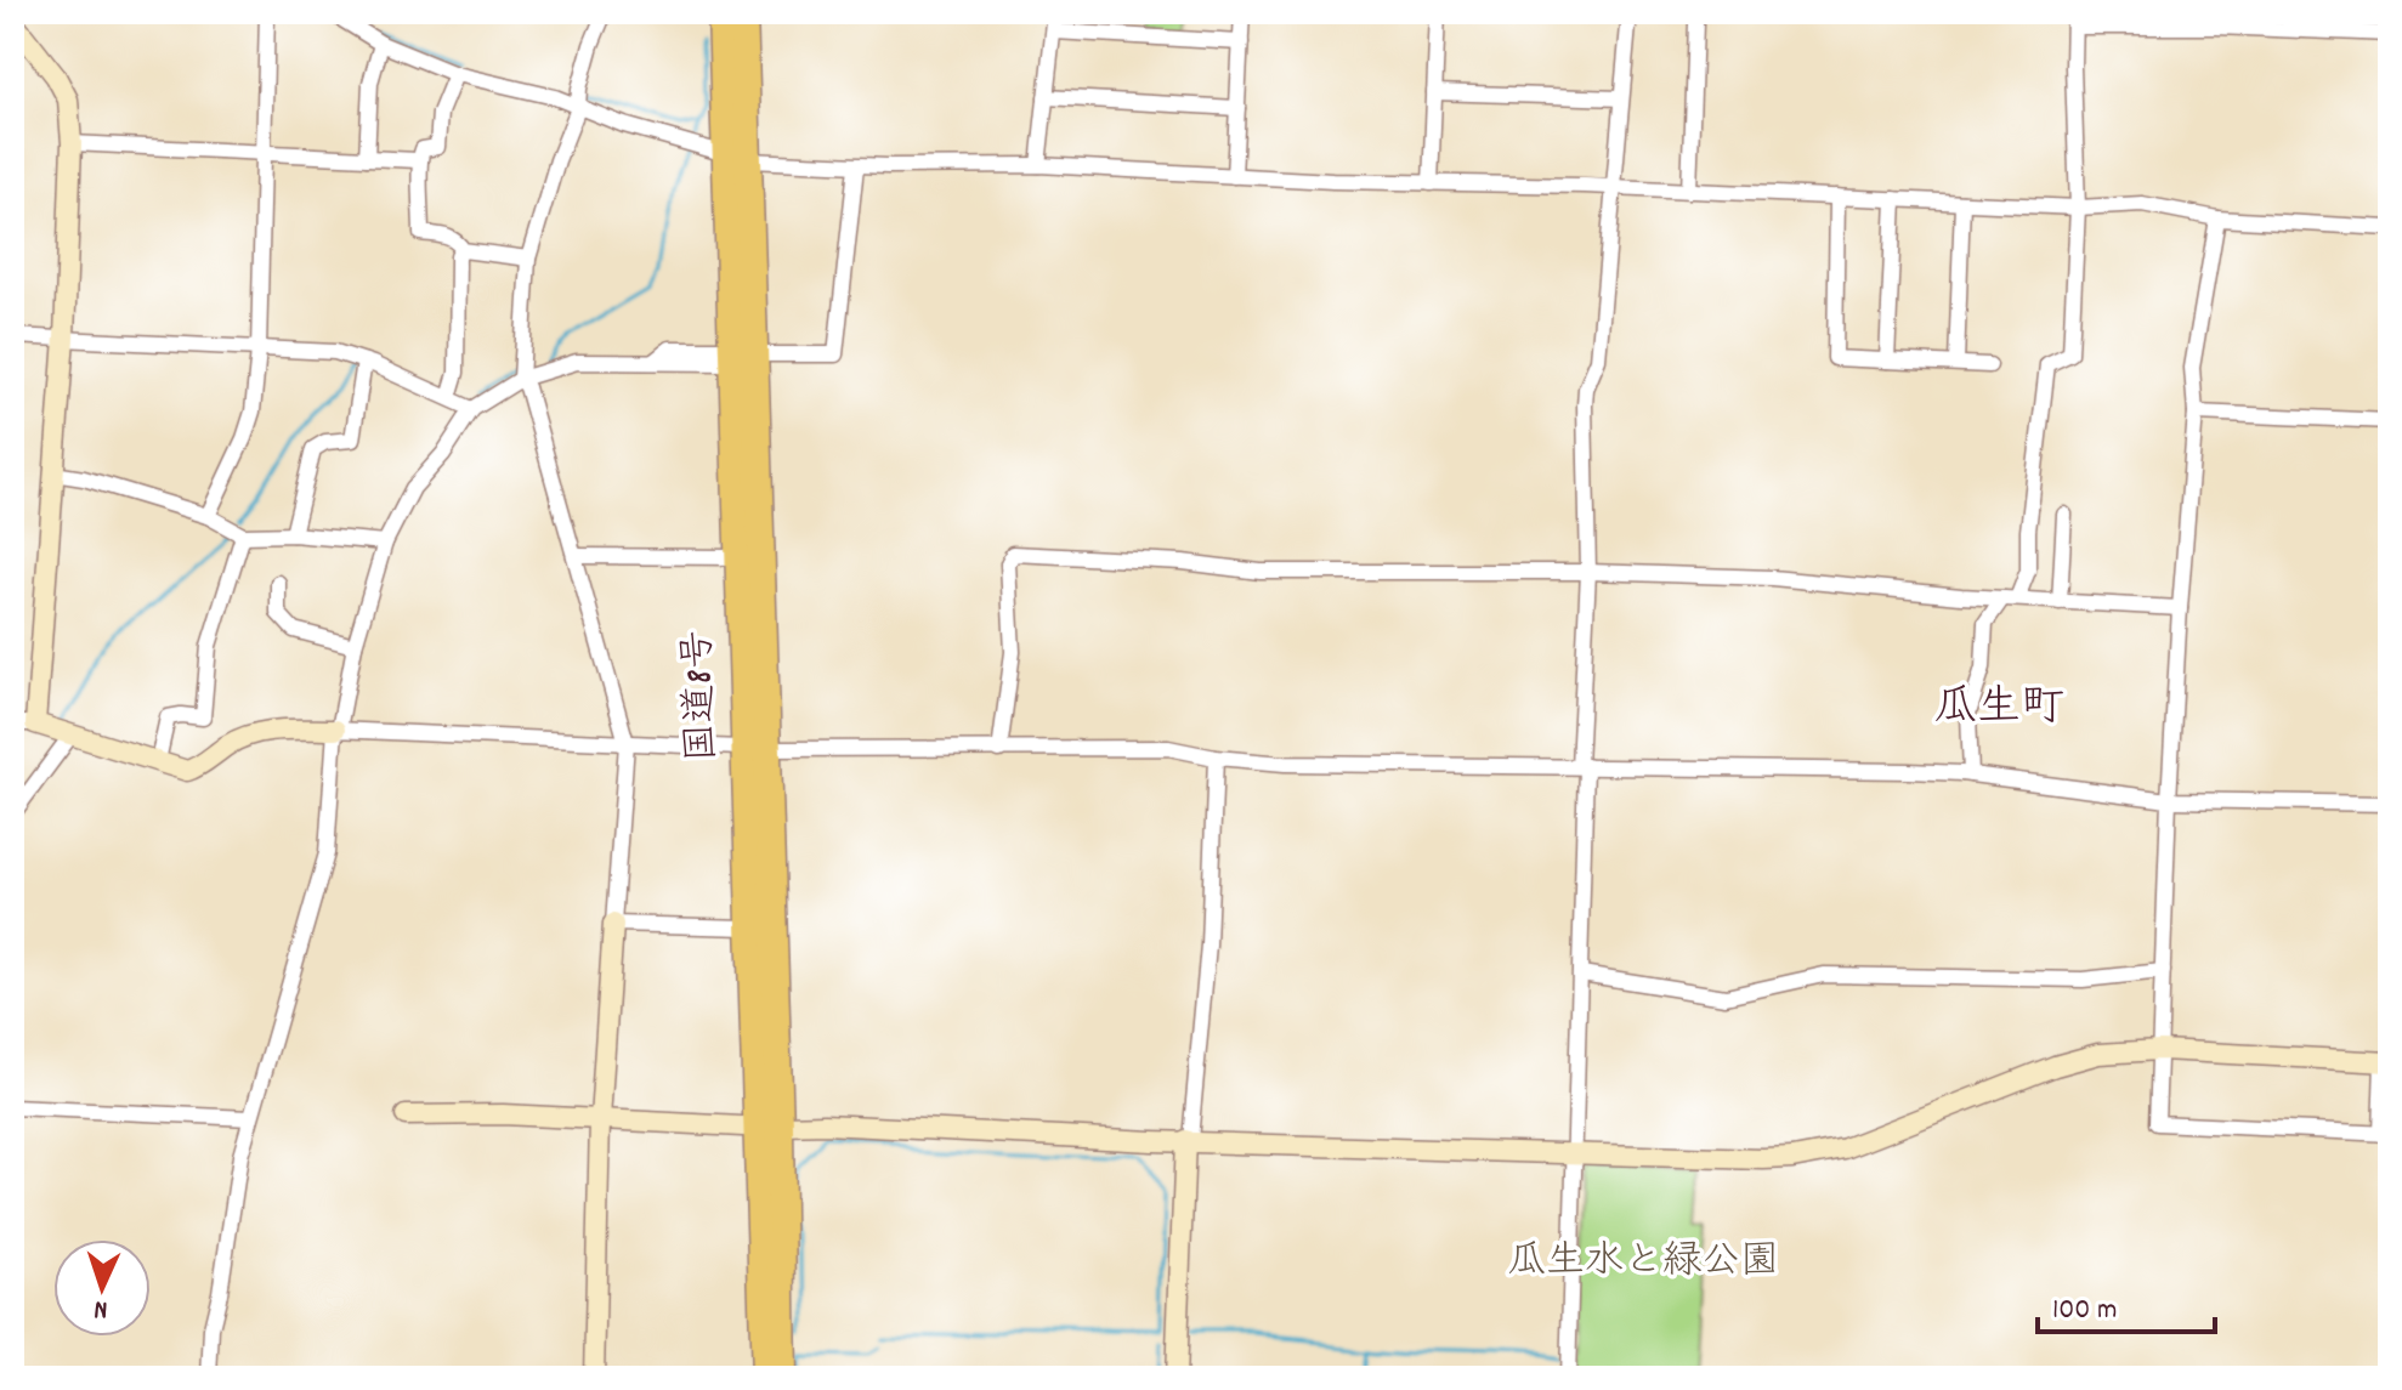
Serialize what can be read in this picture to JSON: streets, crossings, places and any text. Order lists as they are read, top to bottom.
{
  "streets": {
    "highway": ["国道8号"]
  },
  "districts": ["瓜生町"],
  "parks": ["瓜生水と緑公園"],
  "scale_bar": "100 m",
  "north": "bottom"
}
